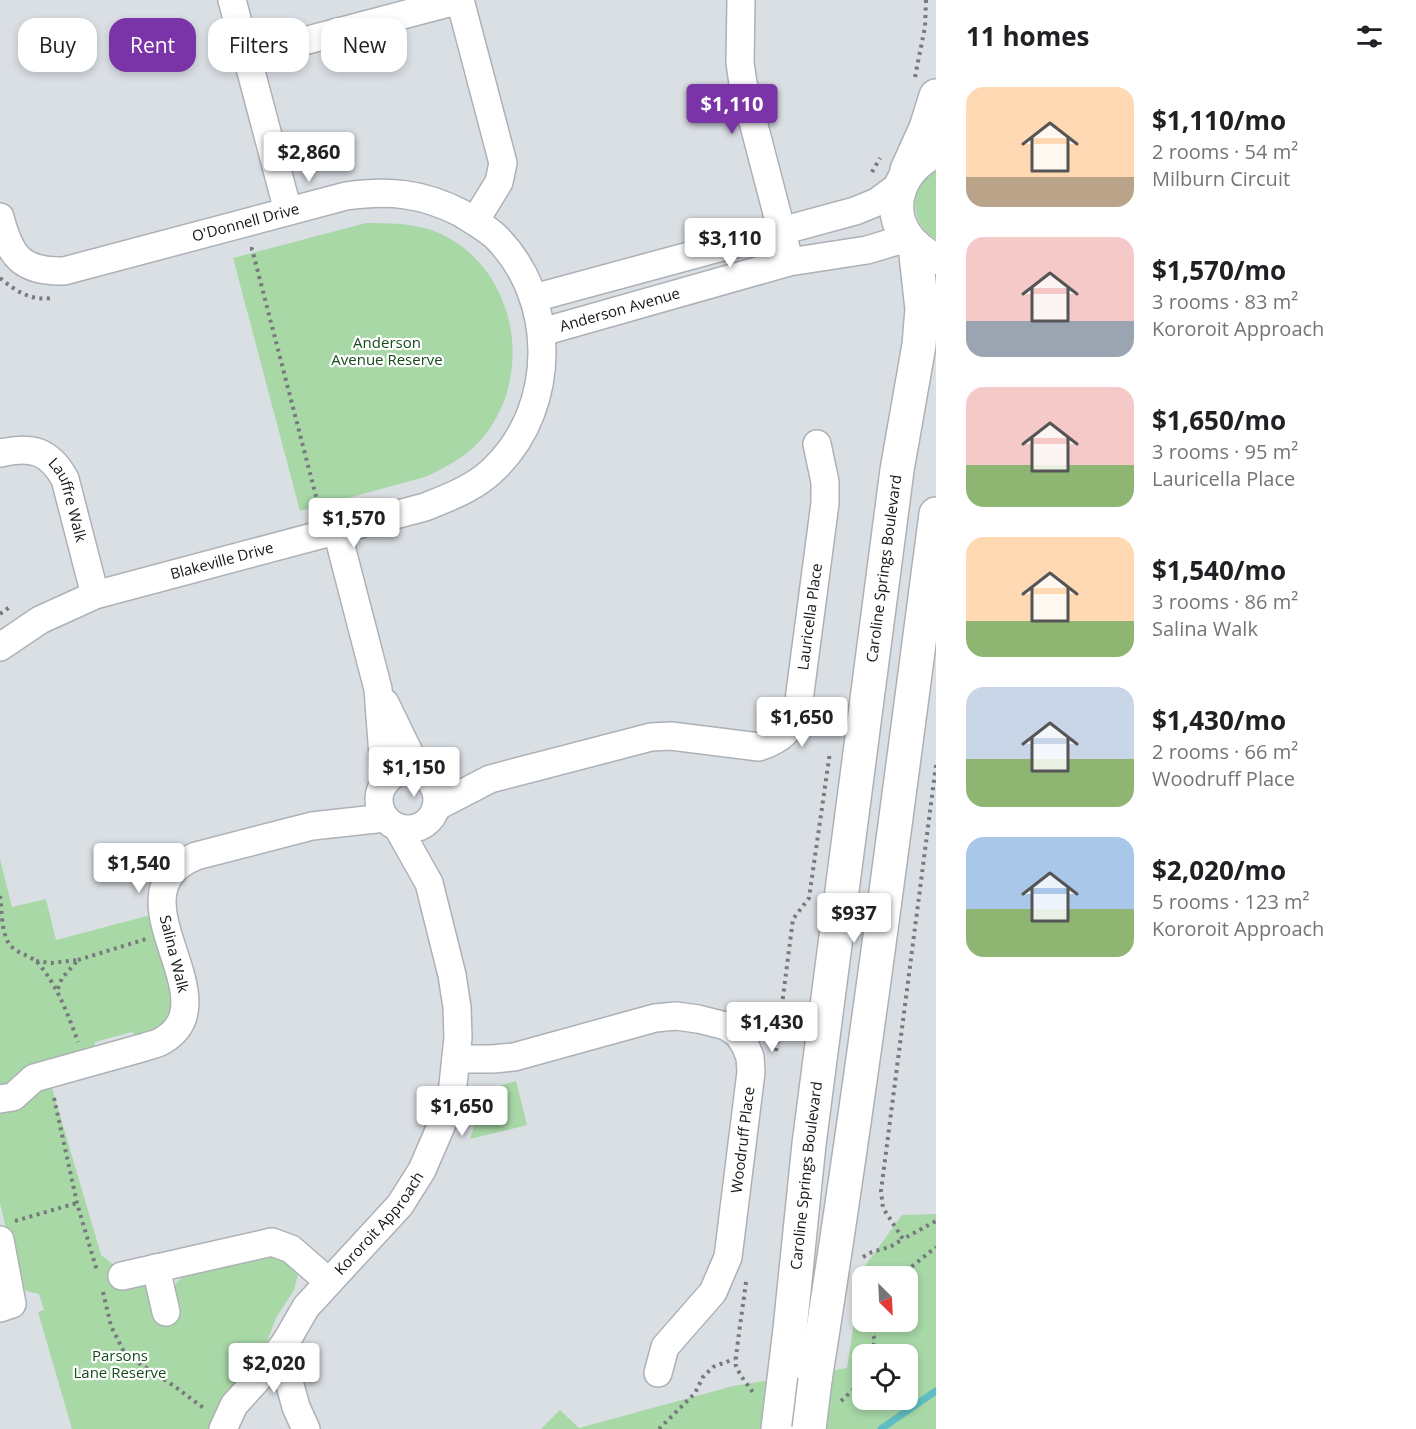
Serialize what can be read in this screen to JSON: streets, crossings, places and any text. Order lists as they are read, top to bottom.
{
  "streets": {
    "main road": ["Caroline Springs Boulevard"],
    "street": [
      "O'Donnell Drive",
      "Anderson Avenue",
      "Lauffre Walk",
      "Blakeville Drive",
      "Lauricella Place",
      "Salina Walk",
      "Woodruff Place",
      "Kororoit Approach"
    ]
  },
  "crossings": [
    ["O'Donnell Drive", "Anderson Avenue"],
    ["O'Donnell Drive", "Blakeville Drive"],
    ["Anderson Avenue", "Blakeville Drive"],
    ["Anderson Avenue", "Caroline Springs Boulevard"],
    ["Lauffre Walk", "Blakeville Drive"],
    ["Blakeville Drive", "Kororoit Approach"],
    ["Lauricella Place", "Kororoit Approach"],
    ["Salina Walk", "Kororoit Approach"],
    ["Woodruff Place", "Kororoit Approach"]
  ],
  "parks": ["Anderson Avenue Reserve", "Parsons Lane Reserve"],
  "north": "bottom right",
  "page": {
    "heading": "11 homes",
    "chip": [
      "Buy",
      "Rent",
      "Filters",
      "New"
    ],
    "list": [
      {
        "name": "$1,110/mo",
        "note": "2 rooms · 54 m² · Milburn Circuit"
      },
      {
        "name": "$1,570/mo",
        "note": "3 rooms · 83 m² · Kororoit Approach"
      },
      {
        "name": "$1,650/mo",
        "note": "3 rooms · 95 m² · Lauricella Place"
      },
      {
        "name": "$1,540/mo",
        "note": "3 rooms · 86 m² · Salina Walk"
      },
      {
        "name": "$1,430/mo",
        "note": "2 rooms · 66 m² · Woodruff Place"
      },
      {
        "name": "$2,020/mo",
        "note": "5 rooms · 123 m² · Kororoit Approach"
      }
    ],
    "price": [
      "$1,110",
      "$2,860",
      "$3,110",
      "$1,570",
      "$1,650",
      "$1,150",
      "$1,540",
      "$937",
      "$1,430",
      "$1,650",
      "$2,020"
    ]
  }
}
